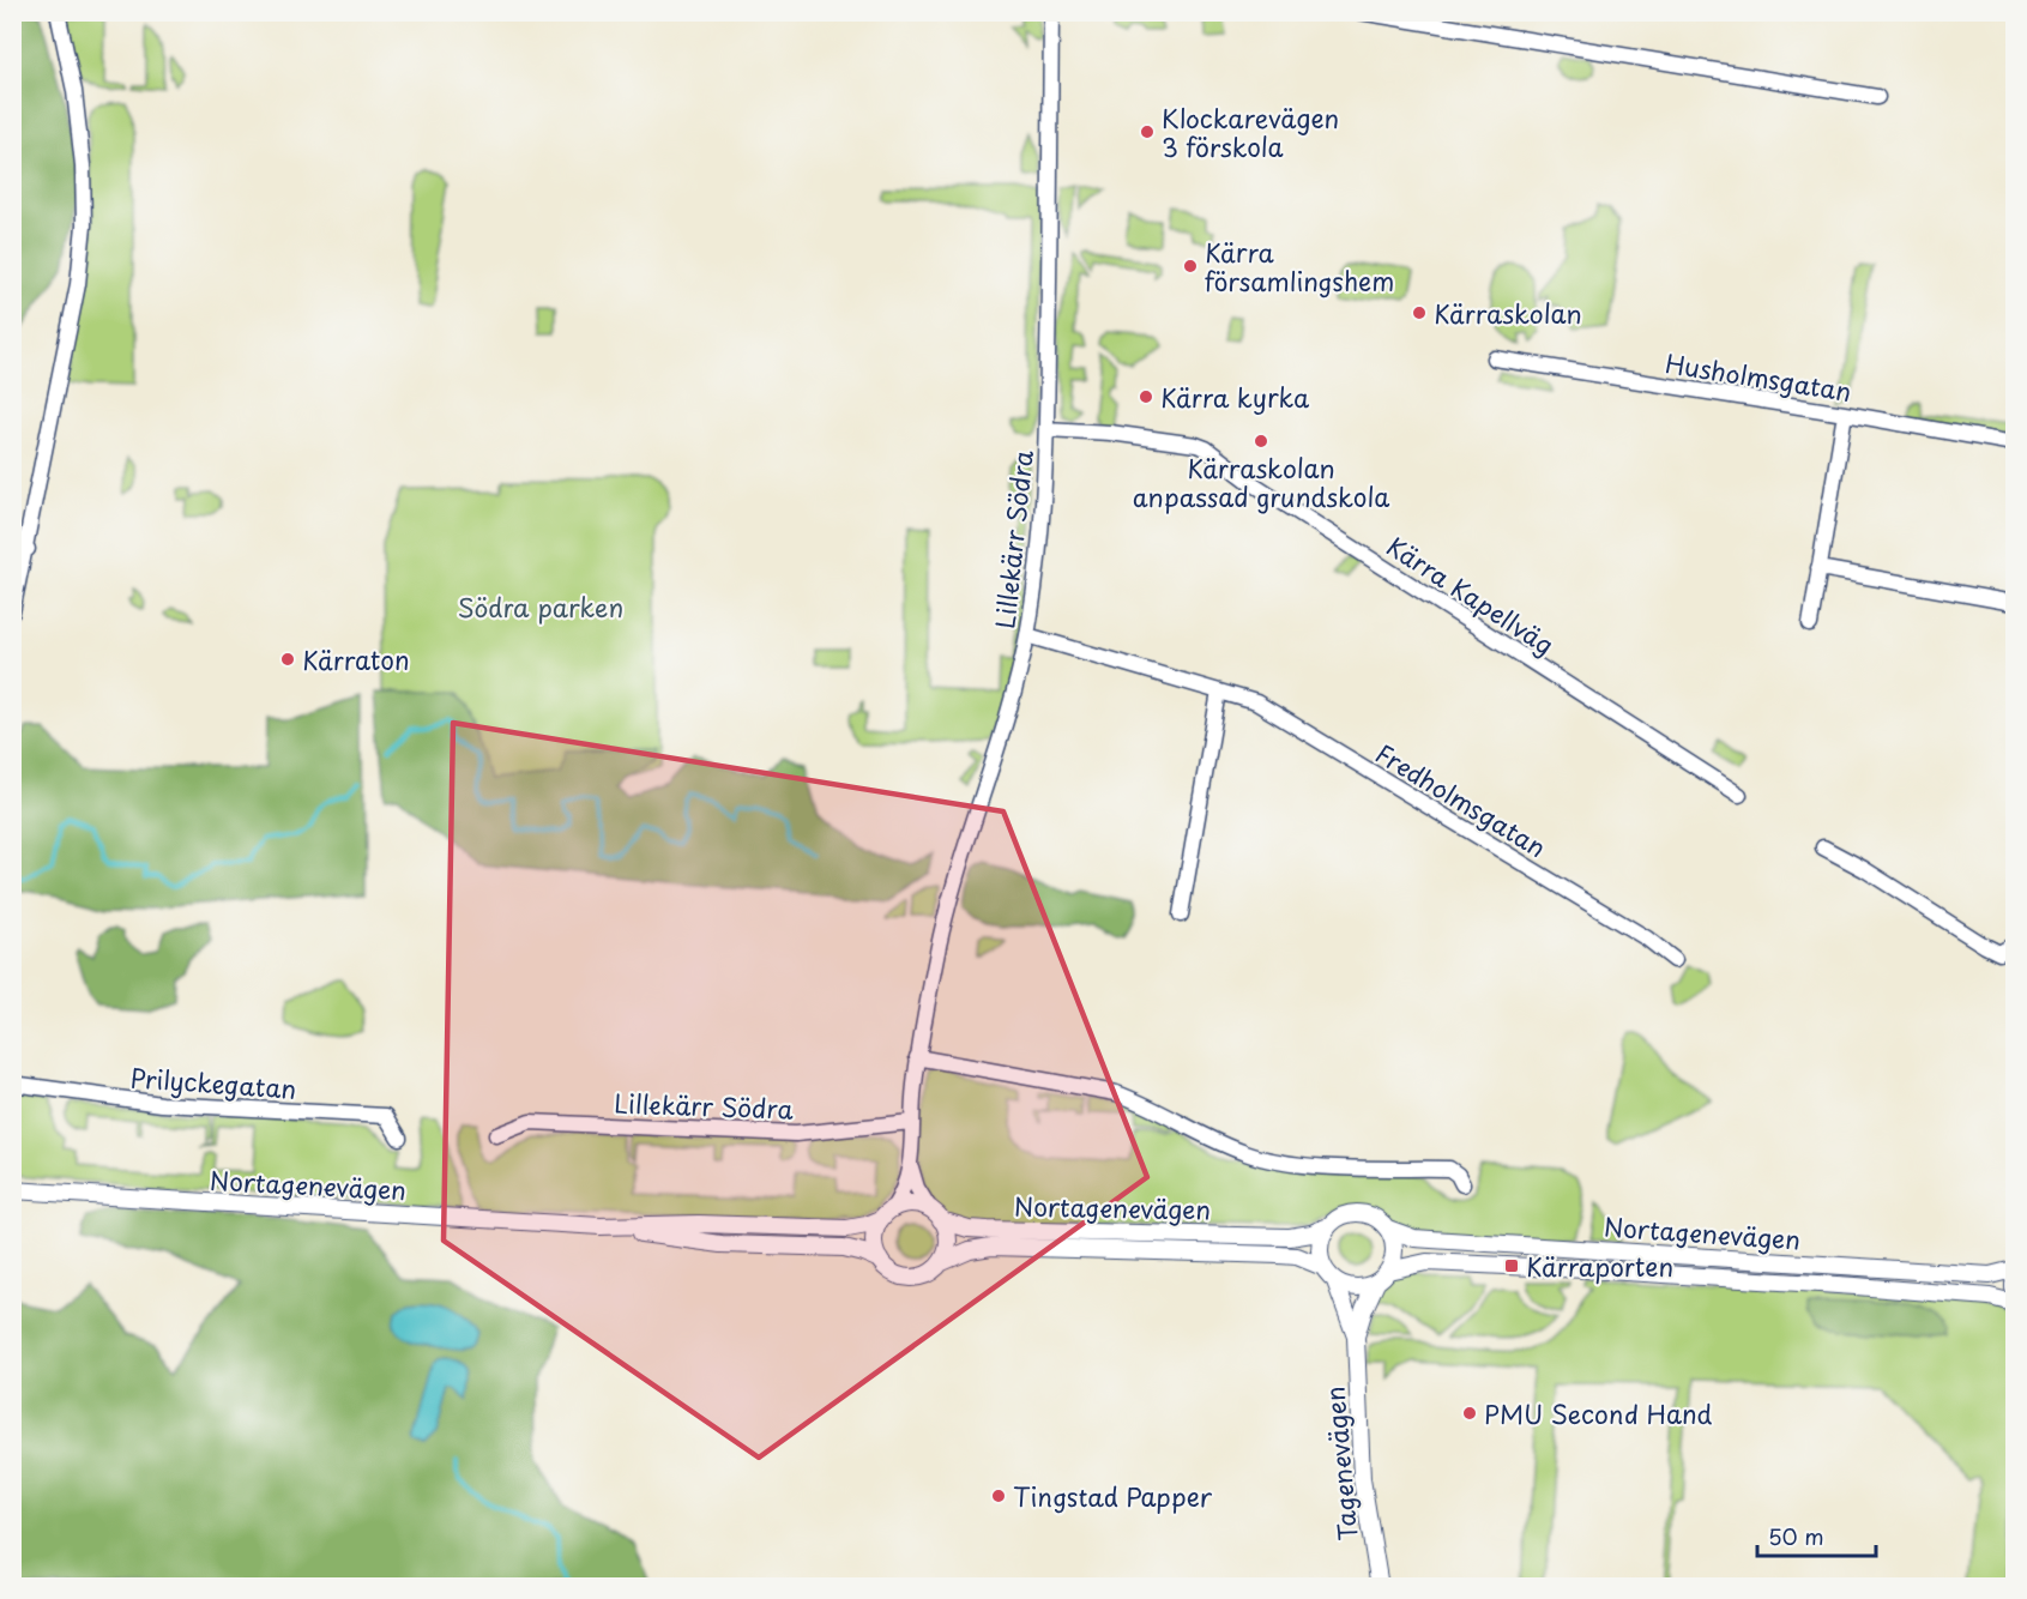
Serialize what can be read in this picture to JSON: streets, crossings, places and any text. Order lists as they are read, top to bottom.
{
  "streets": {
    "street": [
      "Husholmsgatan",
      "Lillekärr Södra",
      "Kärra Kapellväg",
      "Fredholmsgatan",
      "Prilyckegatan",
      "Nortagenevägen",
      "Tagenevägen"
    ]
  },
  "crossings": [
    ["Lillekärr Södra", "Kärra Kapellväg"],
    ["Lillekärr Södra", "Fredholmsgatan"],
    ["Lillekärr Södra", "Nortagenevägen"],
    ["Nortagenevägen", "Tagenevägen"]
  ],
  "parks": ["Södra parken"],
  "places": {
    "other": [
      "Klockarevägen 3 förskola",
      "Kärra församlingshem",
      "Kärraskolan",
      "Kärra kyrka",
      "Kärraskolan anpassad grundskola",
      "Kärraton",
      "PMU Second Hand",
      "Tingstad Papper"
    ],
    "transit": ["Kärraporten"]
  },
  "scale_bar": "50 m"
}
